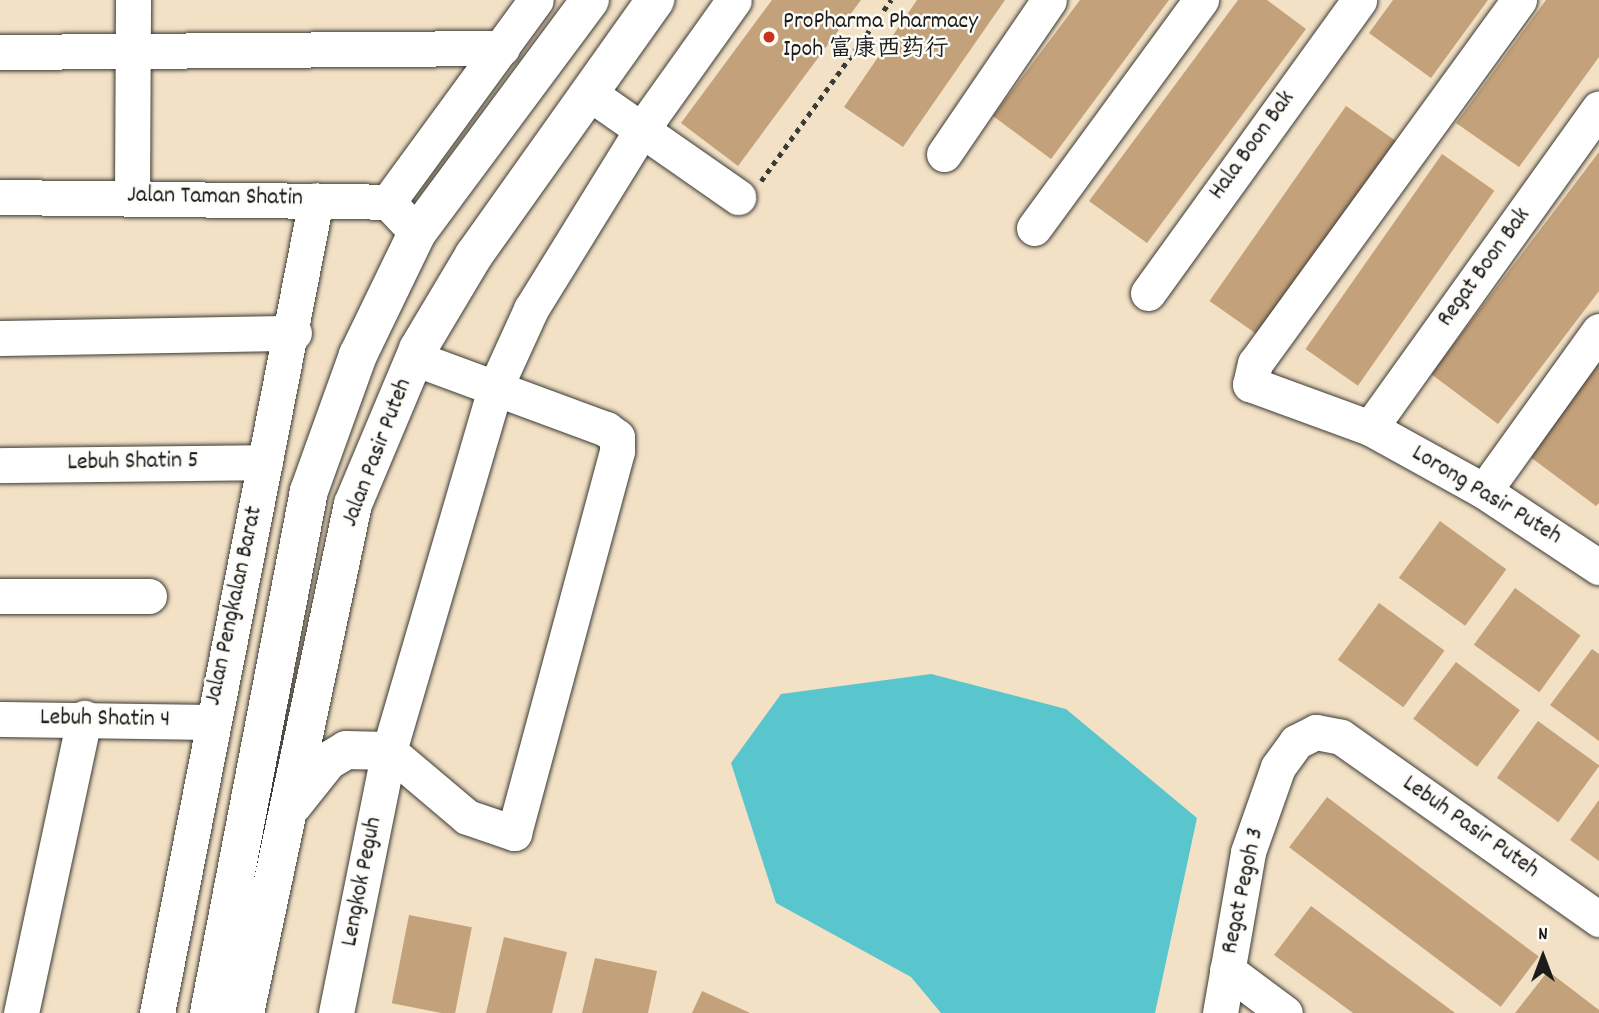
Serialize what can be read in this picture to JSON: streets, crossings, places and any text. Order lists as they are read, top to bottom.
{
  "streets": {
    "main road": ["Jalan Pasir Puteh"],
    "street": [
      "Hala Boon Bak",
      "Jalan Taman Shatin",
      "Regat Boon Bak",
      "Lebuh Shatin 5",
      "Lorong Pasir Puteh",
      "Jalan Pengkalan Barat",
      "Lebuh Shatin 4",
      "Lebuh Pasir Puteh",
      "Lengkok Peguh",
      "Regat Pegoh 3"
    ]
  },
  "crossings": [
    ["Jalan Taman Shatin", "Jalan Pengkalan Barat"],
    ["Regat Boon Bak", "Lorong Pasir Puteh"],
    ["Lebuh Shatin 5", "Jalan Pengkalan Barat"],
    ["Jalan Pengkalan Barat", "Lebuh Shatin 4"],
    ["Lebuh Pasir Puteh", "Regat Pegoh 3"]
  ],
  "places": ["ProPharma Pharmacy Ipoh 富康西药行"],
  "north": "top"
}
